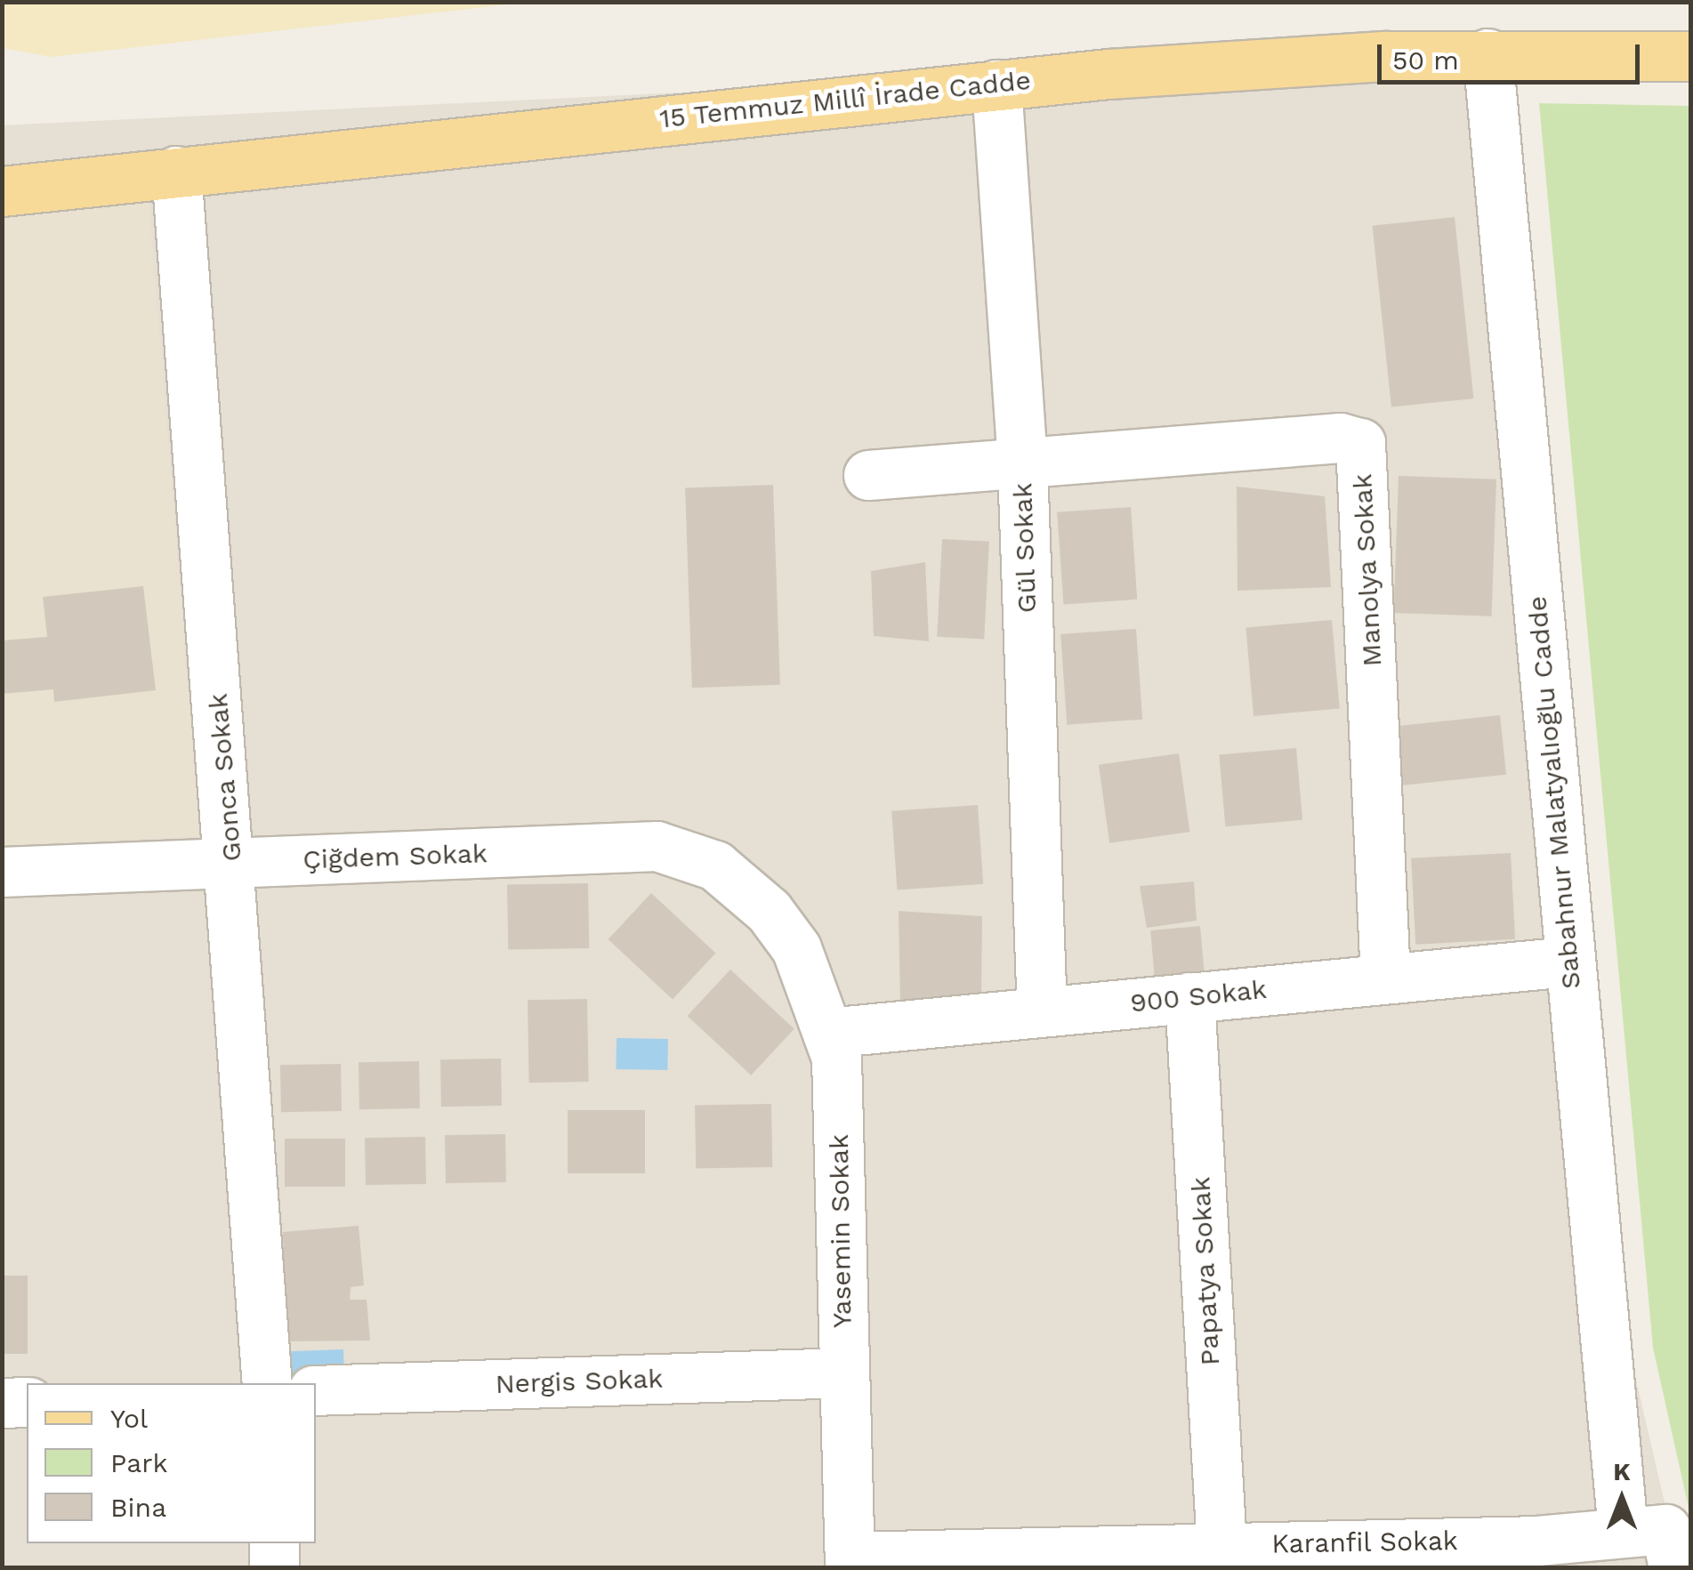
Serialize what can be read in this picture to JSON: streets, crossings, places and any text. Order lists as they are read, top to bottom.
{
  "streets": {
    "main road": ["15 Temmuz Millî İrade Cadde"],
    "street": [
      "Gül Sokak",
      "Manolya Sokak",
      "Gonca Sokak",
      "Sabahnur Malatyalıoğlu Cadde",
      "Çiğdem Sokak",
      "900 Sokak",
      "Yasemin Sokak",
      "Papatya Sokak",
      "Nergis Sokak",
      "Karanfil Sokak"
    ]
  },
  "crossings": [
    ["15 Temmuz Millî İrade Cadde", "Gül Sokak"],
    ["15 Temmuz Millî İrade Cadde", "Gonca Sokak"],
    ["15 Temmuz Millî İrade Cadde", "Sabahnur Malatyalıoğlu Cadde"],
    ["Gül Sokak", "Manolya Sokak"],
    ["Gül Sokak", "900 Sokak"],
    ["Manolya Sokak", "900 Sokak"],
    ["Gonca Sokak", "Çiğdem Sokak"],
    ["Sabahnur Malatyalıoğlu Cadde", "900 Sokak"],
    ["Sabahnur Malatyalıoğlu Cadde", "Karanfil Sokak"],
    ["Çiğdem Sokak", "Yasemin Sokak"],
    ["900 Sokak", "Yasemin Sokak"],
    ["900 Sokak", "Papatya Sokak"],
    ["Yasemin Sokak", "Nergis Sokak"],
    ["Yasemin Sokak", "Karanfil Sokak"],
    ["Papatya Sokak", "Karanfil Sokak"]
  ],
  "legend": ["Yol", "Park", "Bina"],
  "scale_bar": "50 m",
  "north": "top"
}
